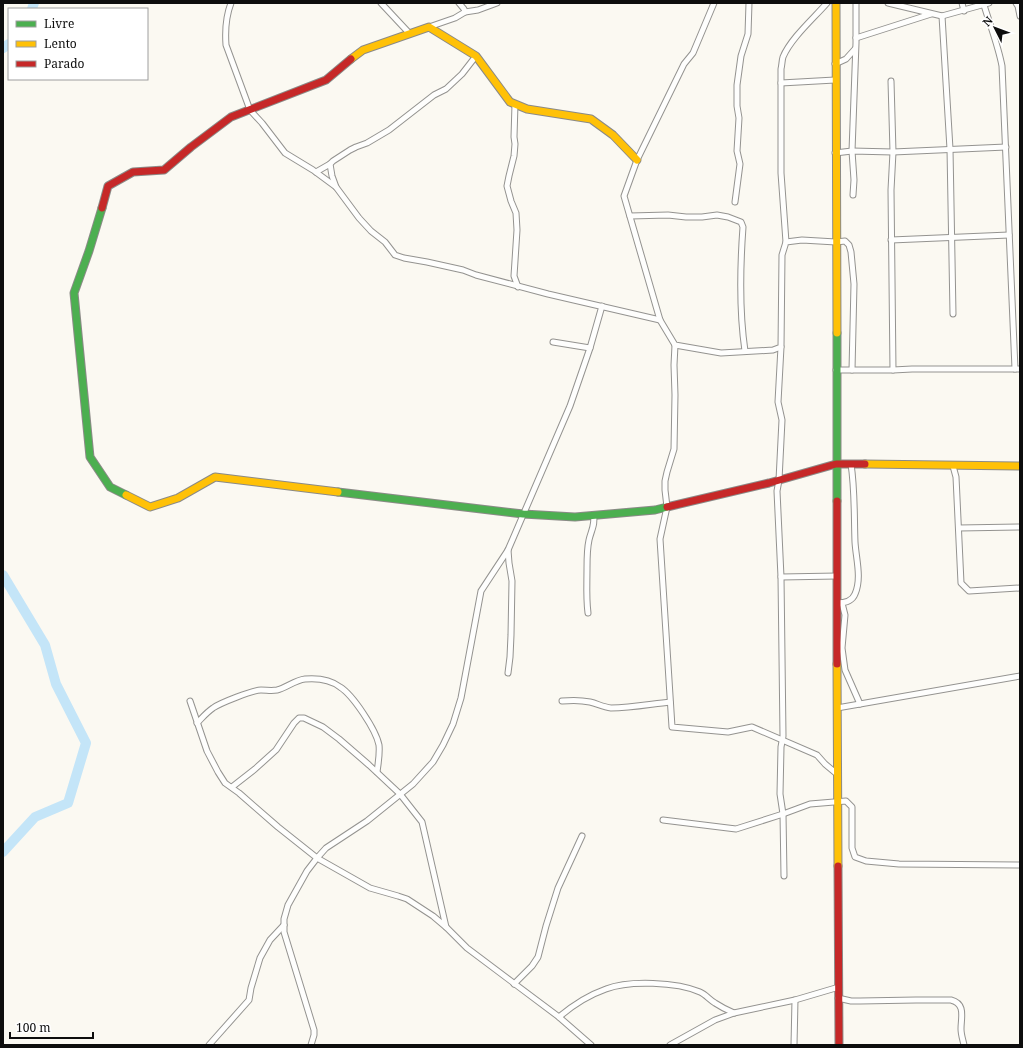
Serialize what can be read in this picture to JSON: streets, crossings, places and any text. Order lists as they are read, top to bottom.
{
  "legend": ["Livre", "Lento", "Parado"],
  "scale_bar": "100 m",
  "north": "top left"
}
